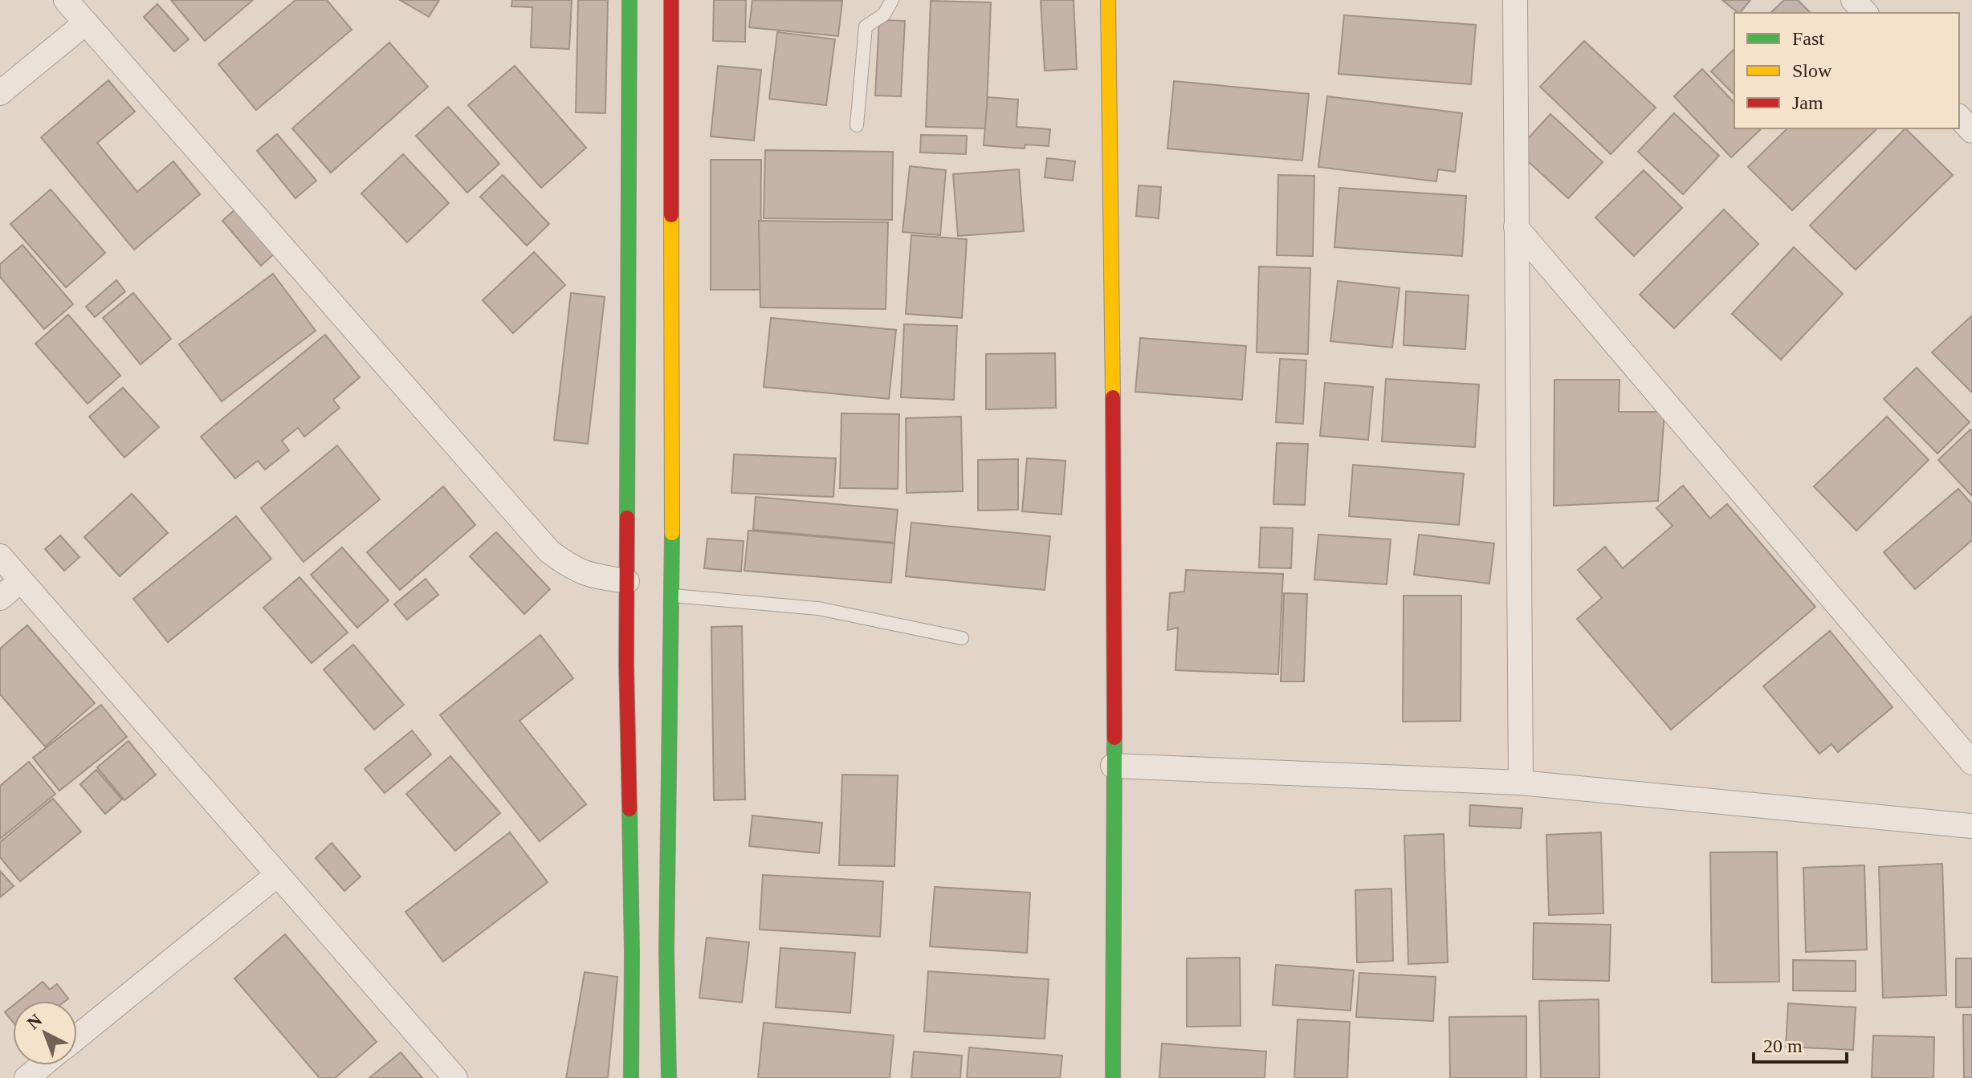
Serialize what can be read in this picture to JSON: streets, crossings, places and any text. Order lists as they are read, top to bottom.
{
  "legend": ["Fast", "Slow", "Jam"],
  "scale_bar": "20 m",
  "north": "top left"
}
